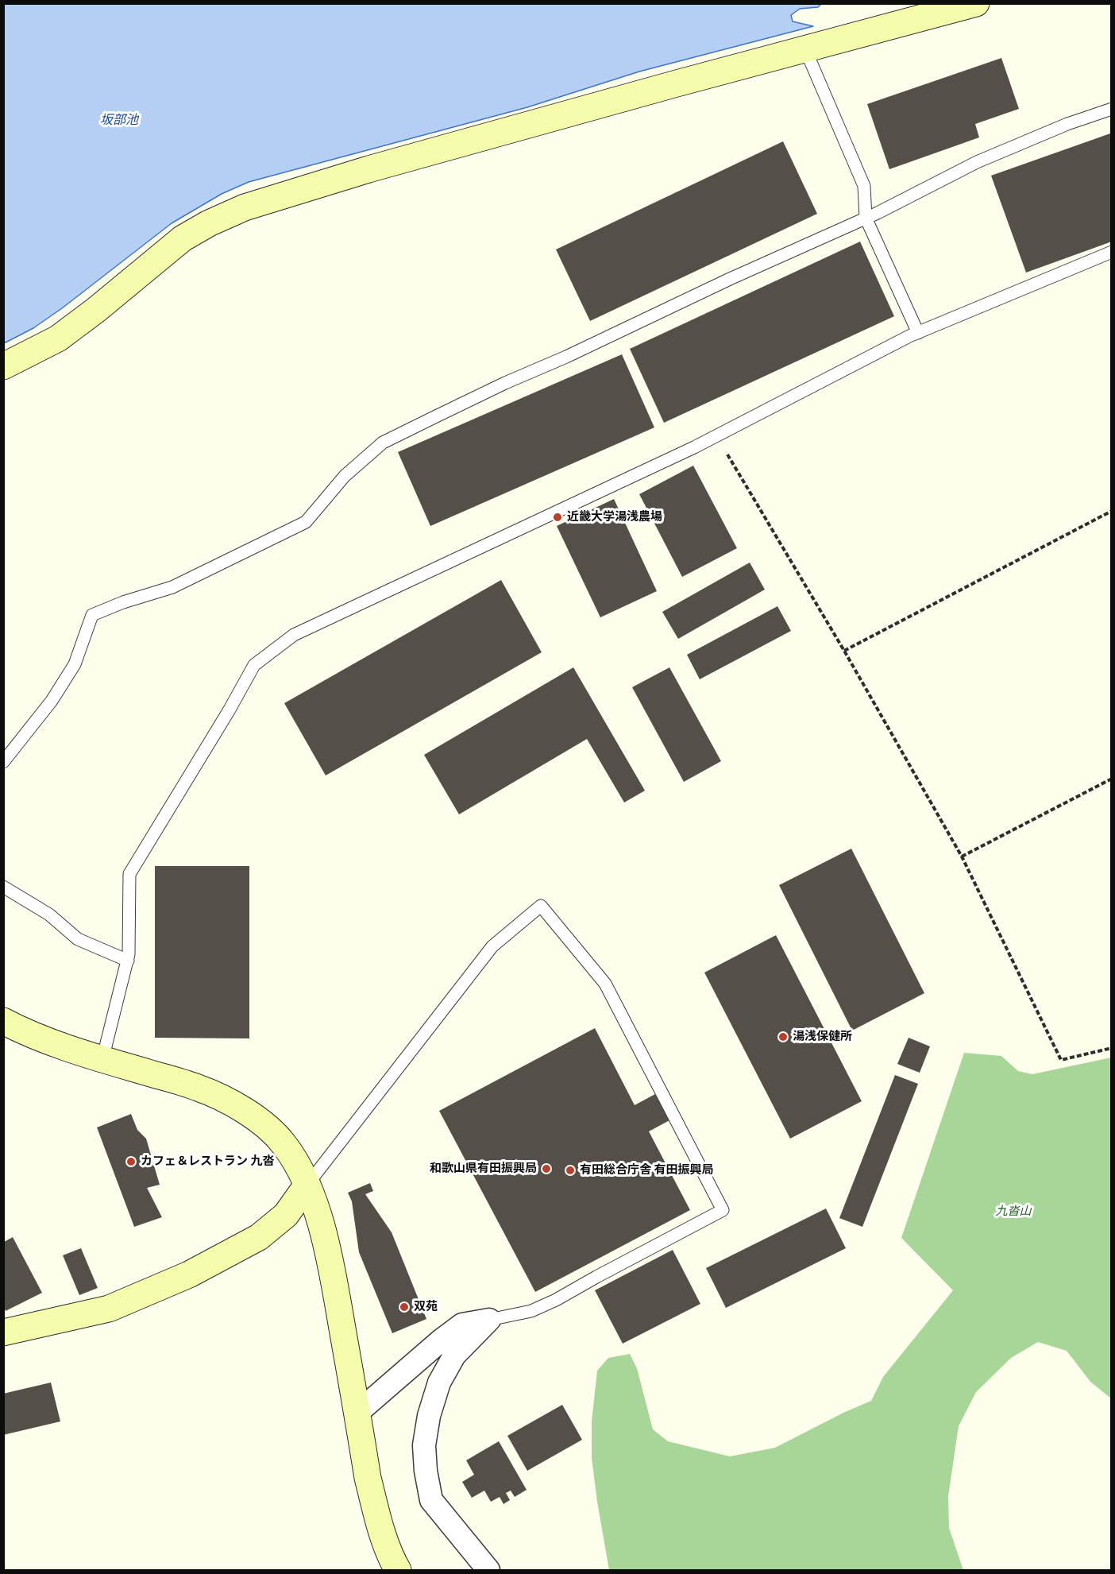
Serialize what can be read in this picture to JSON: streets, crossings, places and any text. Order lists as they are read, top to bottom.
{
  "water": ["坂部池"],
  "parks": ["九沓山"],
  "places": [
    "近畿大学湯浅農場",
    "湯浅保健所",
    "カフェ＆レストラン 九沓",
    "和歌山県有田振興局",
    "有田総合庁舎 有田振興局",
    "双苑"
  ]
}
